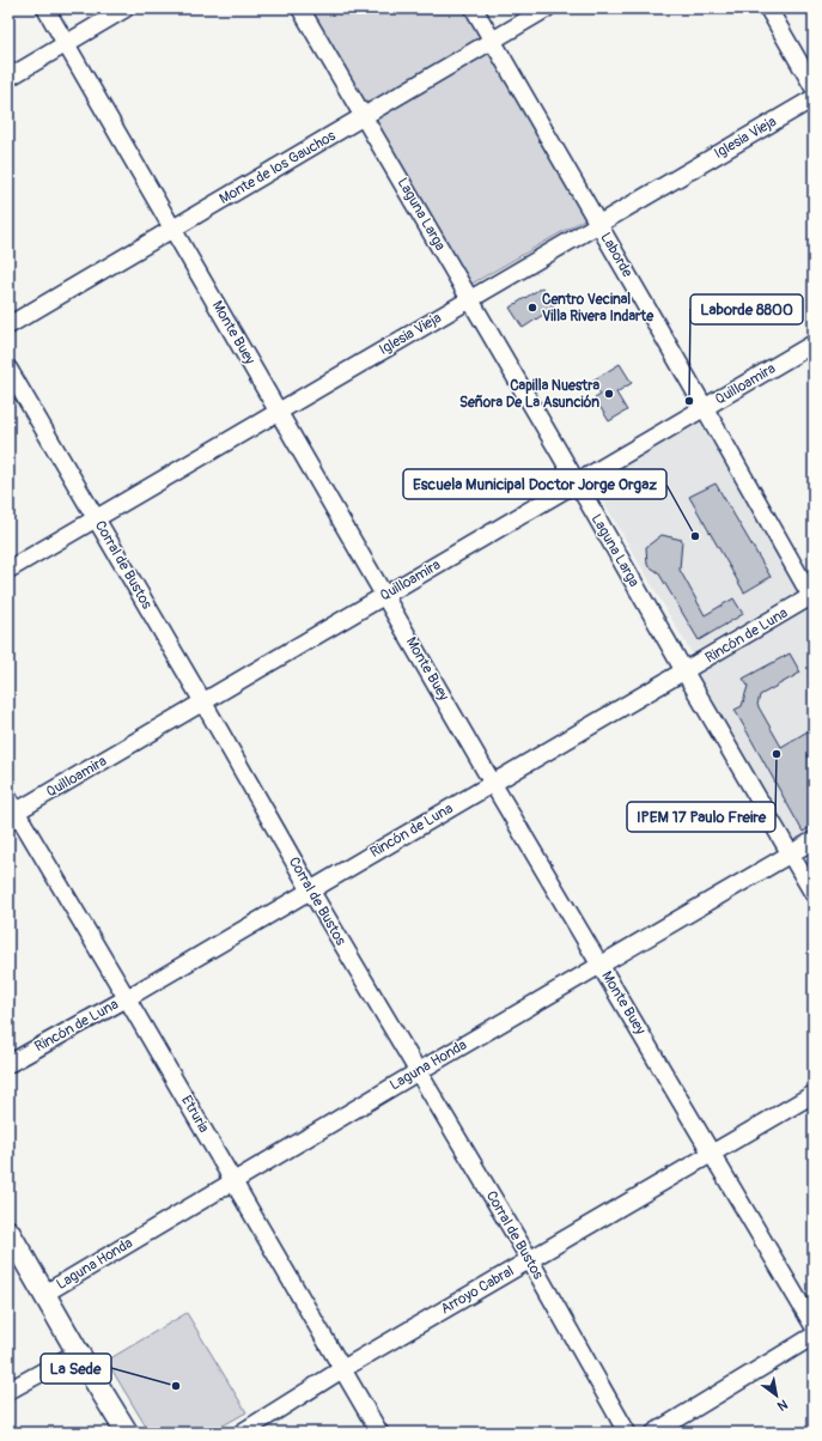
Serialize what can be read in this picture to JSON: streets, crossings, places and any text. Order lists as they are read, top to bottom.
{
  "streets": {
    "street": [
      "Iglesia Vieja",
      "Monte de los Gauchos",
      "Laguna Larga",
      "Laborde",
      "Monte Buey",
      "Quilloamira",
      "Corral de Bustos",
      "Rincón de Luna",
      "Laguna Honda",
      "Etruria",
      "Arroyo Cabral"
    ]
  },
  "crossings": [
    ["Iglesia Vieja", "Laguna Larga"],
    ["Iglesia Vieja", "Laborde"],
    ["Iglesia Vieja", "Monte Buey"],
    ["Iglesia Vieja", "Corral de Bustos"],
    ["Monte de los Gauchos", "Laguna Larga"],
    ["Monte de los Gauchos", "Laborde"],
    ["Monte de los Gauchos", "Monte Buey"],
    ["Laguna Larga", "Quilloamira"],
    ["Laguna Larga", "Rincón de Luna"],
    ["Laguna Larga", "Laguna Honda"],
    ["Laborde", "Quilloamira"],
    ["Laborde", "Rincón de Luna"],
    ["Monte Buey", "Quilloamira"],
    ["Monte Buey", "Rincón de Luna"],
    ["Monte Buey", "Laguna Honda"],
    ["Monte Buey", "Arroyo Cabral"],
    ["Quilloamira", "Corral de Bustos"],
    ["Quilloamira", "Etruria"],
    ["Corral de Bustos", "Rincón de Luna"],
    ["Corral de Bustos", "Laguna Honda"],
    ["Corral de Bustos", "Arroyo Cabral"],
    ["Rincón de Luna", "Etruria"],
    ["Laguna Honda", "Etruria"],
    ["Etruria", "Arroyo Cabral"]
  ],
  "places": [
    "Centro Vecinal Villa Rivera Indarte",
    "Capilla Nuestra Señora De La Asunción",
    "Laborde 8800",
    "Escuela Municipal Doctor Jorge Orgaz",
    "IPEM 17 Paulo Freire",
    "La Sede"
  ],
  "north": "bottom right"
}
